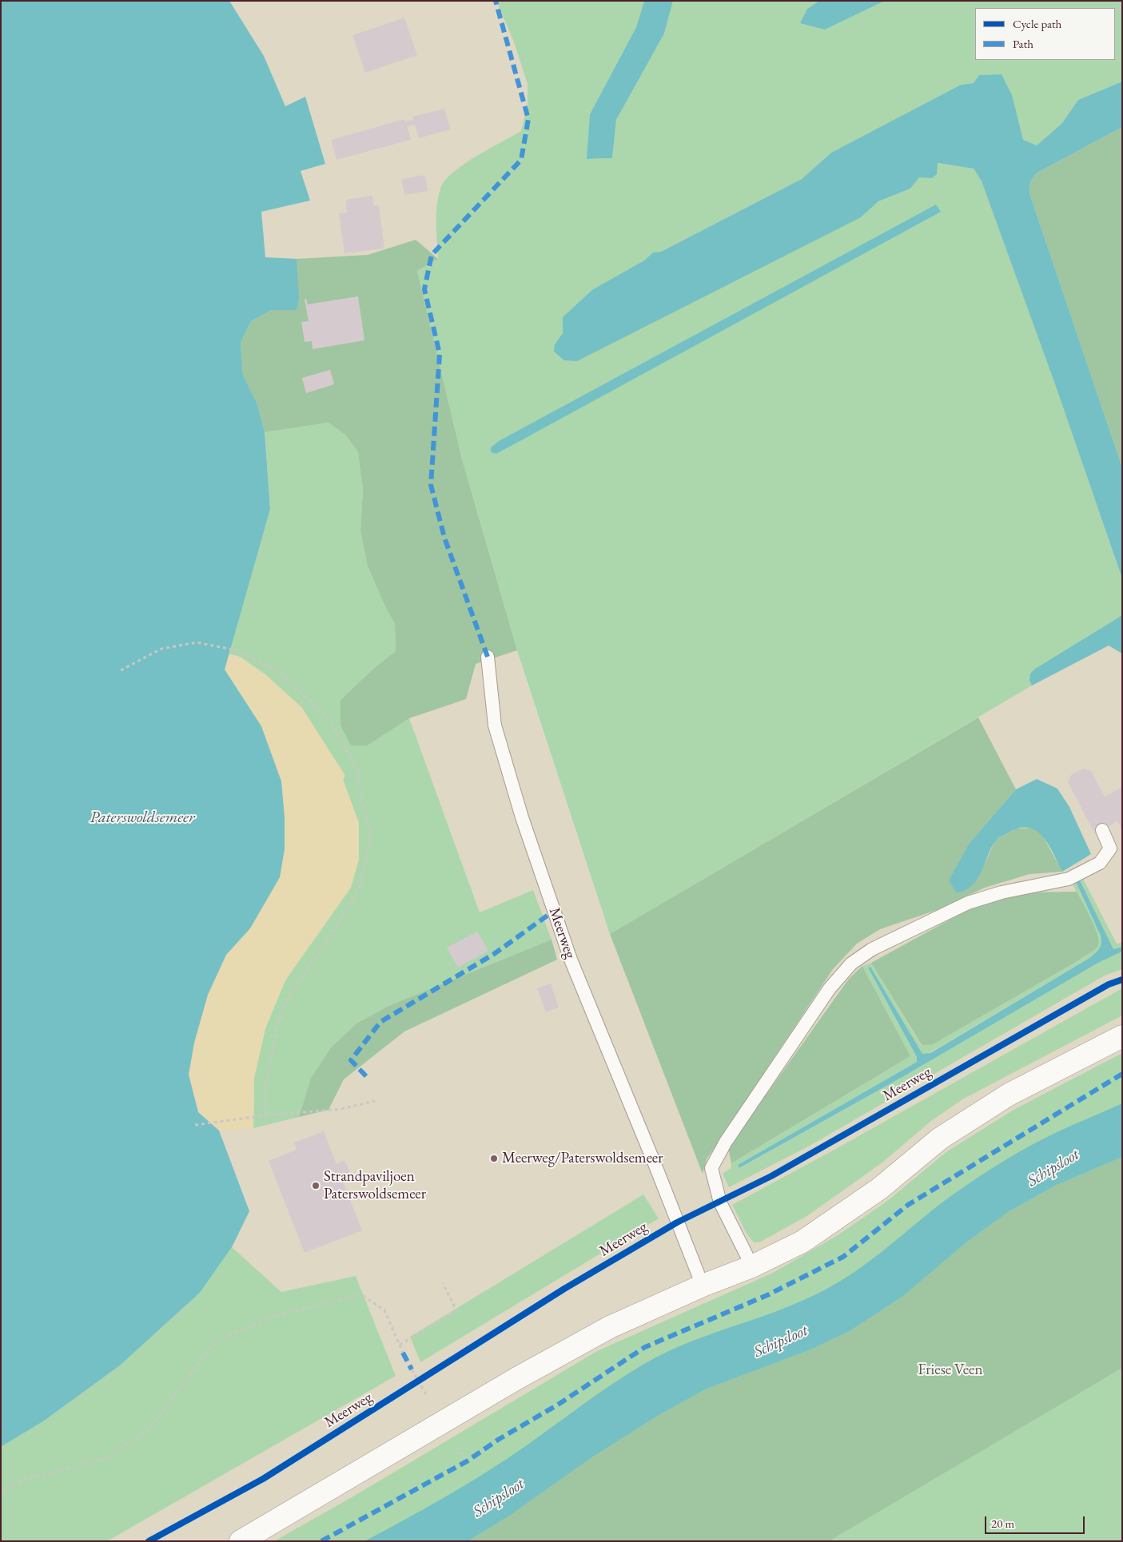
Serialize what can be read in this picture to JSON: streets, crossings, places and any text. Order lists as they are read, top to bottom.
{
  "streets": {
    "lane": ["Meerweg"]
  },
  "water": ["Paterswoldsemeer", "Schipsloot"],
  "parks": ["Friese Veen"],
  "places": ["Meerweg/Paterswoldsemeer", "Strandpaviljoen Paterswoldsemeer"],
  "legend": ["Cycle path", "Path"],
  "scale_bar": "20 m"
}
